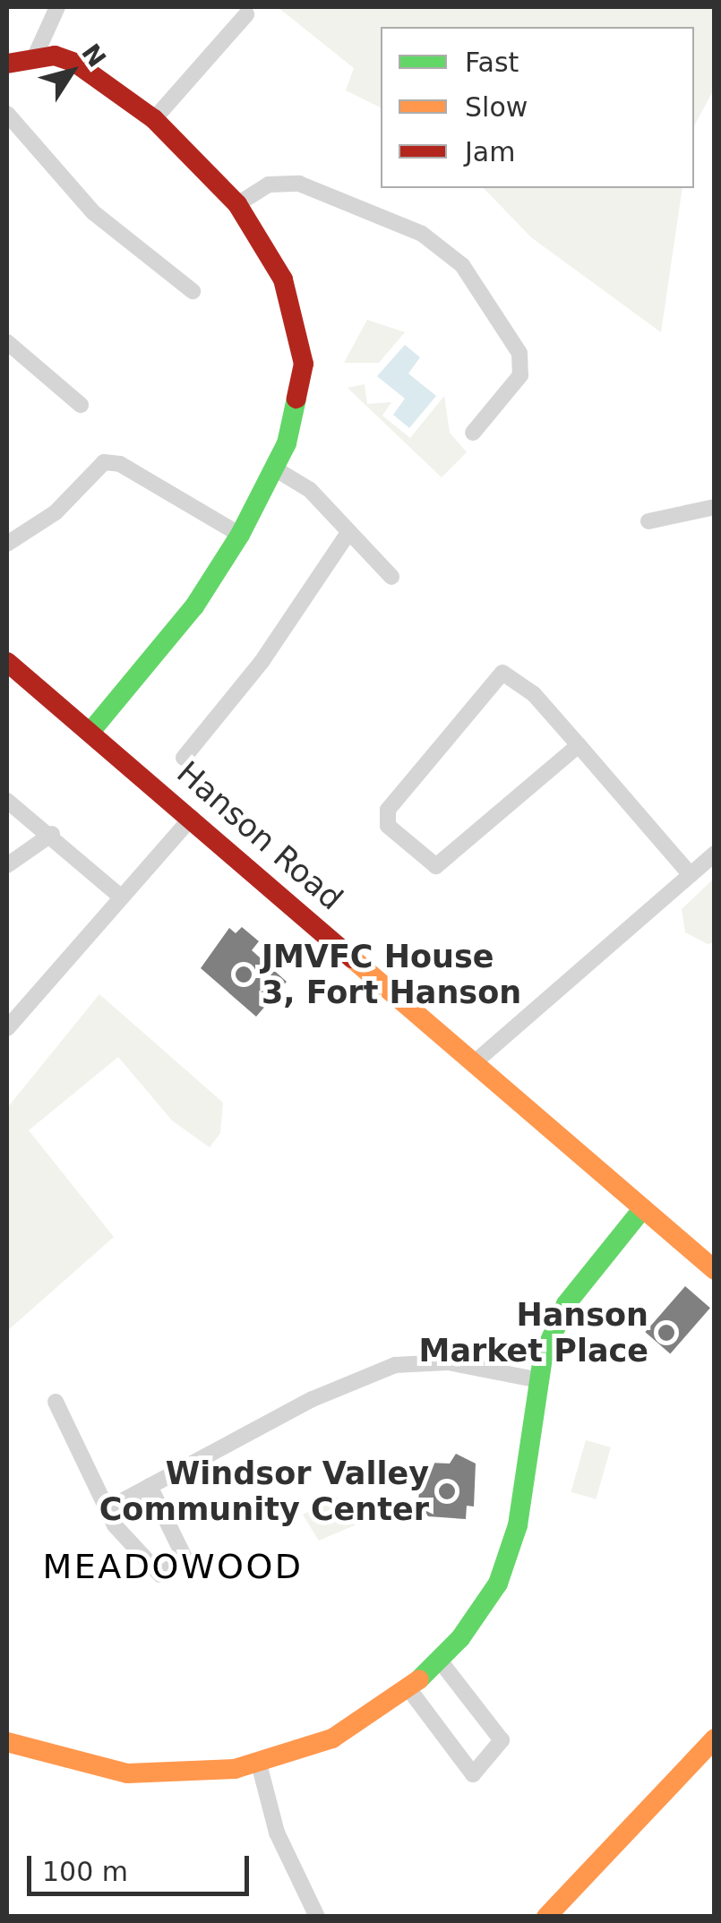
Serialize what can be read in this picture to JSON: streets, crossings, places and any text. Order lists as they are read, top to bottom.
{
  "streets": {
    "street": ["Hanson Road"]
  },
  "districts": ["MEADOWOOD"],
  "places": ["JMVFC House 3, Fort Hanson", "Hanson Market Place", "Windsor Valley Community Center"],
  "legend": ["Fast", "Slow", "Jam"],
  "scale_bar": "100 m",
  "north": "top right"
}
